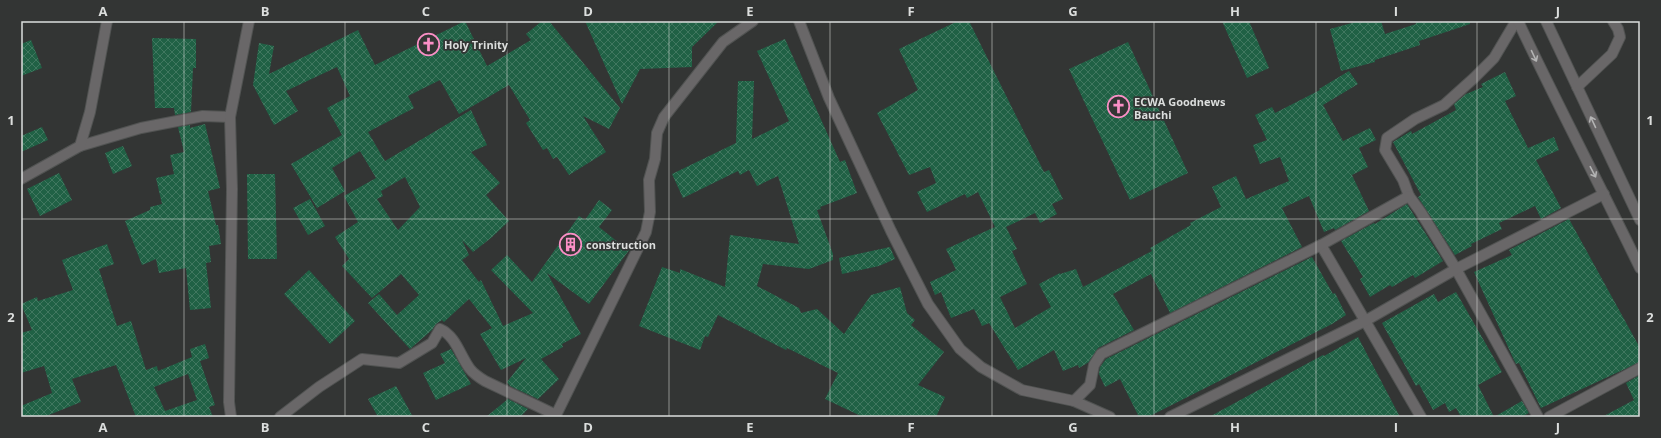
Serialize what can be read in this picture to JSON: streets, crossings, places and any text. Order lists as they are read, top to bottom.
{
  "places": {
    "church": ["Holy Trinity", "ECWA Goodnews Bauchi"],
    "building": ["construction"]
  },
  "grid": {
    "columns": [
      "A",
      "B",
      "C",
      "D",
      "E",
      "F",
      "G",
      "H",
      "I",
      "J"
    ],
    "rows": ["1", "2"]
  }
}
